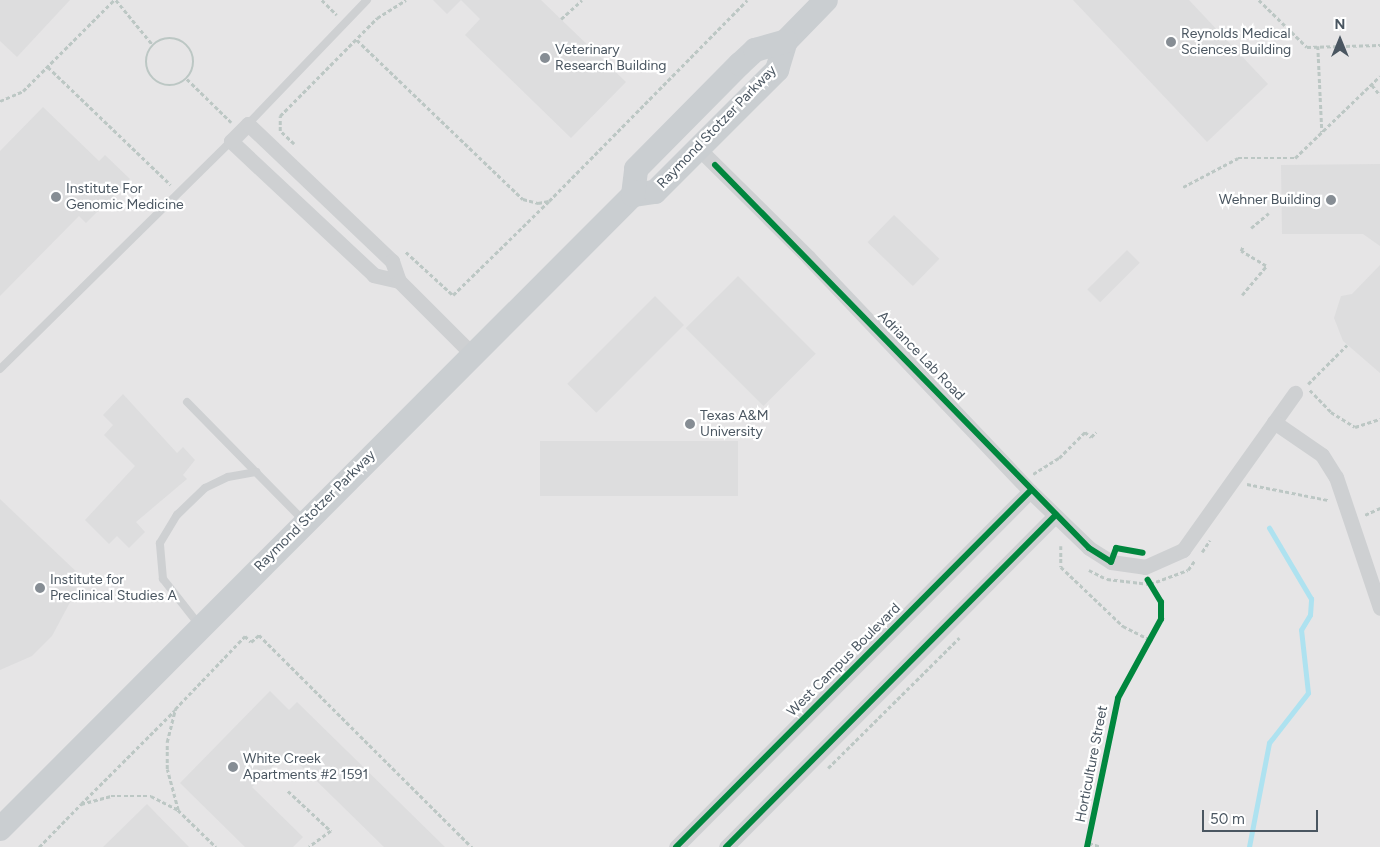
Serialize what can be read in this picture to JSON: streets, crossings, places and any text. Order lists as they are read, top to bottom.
{
  "streets": {
    "main road": ["Raymond Stotzer Parkway"],
    "street": ["Adriance Lab Road", "West Campus Boulevard"],
    "cycle path": ["Horticulture Street"]
  },
  "crossings": [
    ["Raymond Stotzer Parkway", "Adriance Lab Road"],
    ["Adriance Lab Road", "West Campus Boulevard"]
  ],
  "places": [
    "Reynolds Medical Sciences Building",
    "Veterinary Research Building",
    "Institute For Genomic Medicine",
    "Wehner Building",
    "Texas A&M University",
    "Institute for Preclinical Studies A",
    "White Creek Apartments #2 1591"
  ],
  "scale_bar": "50 m",
  "north": "top"
}
